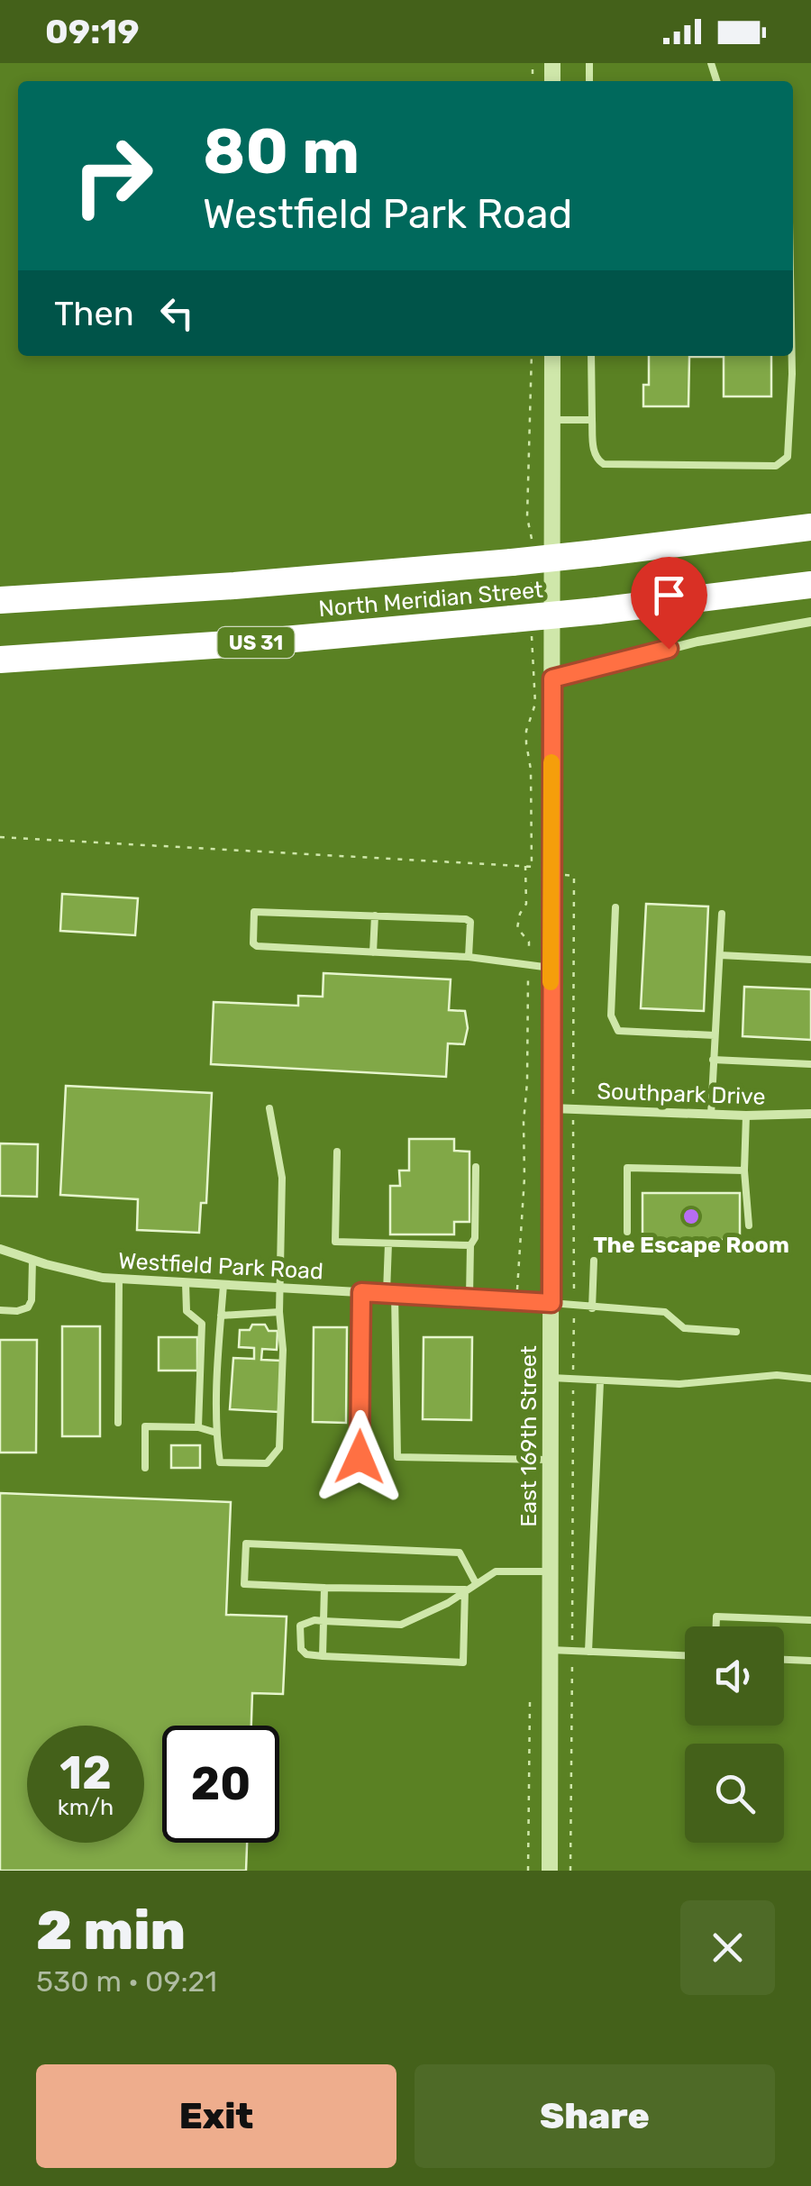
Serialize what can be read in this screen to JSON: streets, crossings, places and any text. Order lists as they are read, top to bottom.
{
  "streets": {
    "highway": ["North Meridian Street", "US 31"],
    "street": ["Southpark Drive", "Westfield Park Road", "East 169th Street"]
  },
  "crossings": [
    ["Southpark Drive", "East 169th Street"],
    ["Westfield Park Road", "East 169th Street"]
  ],
  "places": ["The Escape Room"],
  "page": {
    "status": "09:19",
    "turn": ["80 m", "Westfield Park Road"],
    "then": "Then",
    "speed": "12 km/h",
    "limit": "20",
    "heading": ["2 min", "530 m · 09:21"],
    "buttons": ["Exit", "Share"]
  }
}
